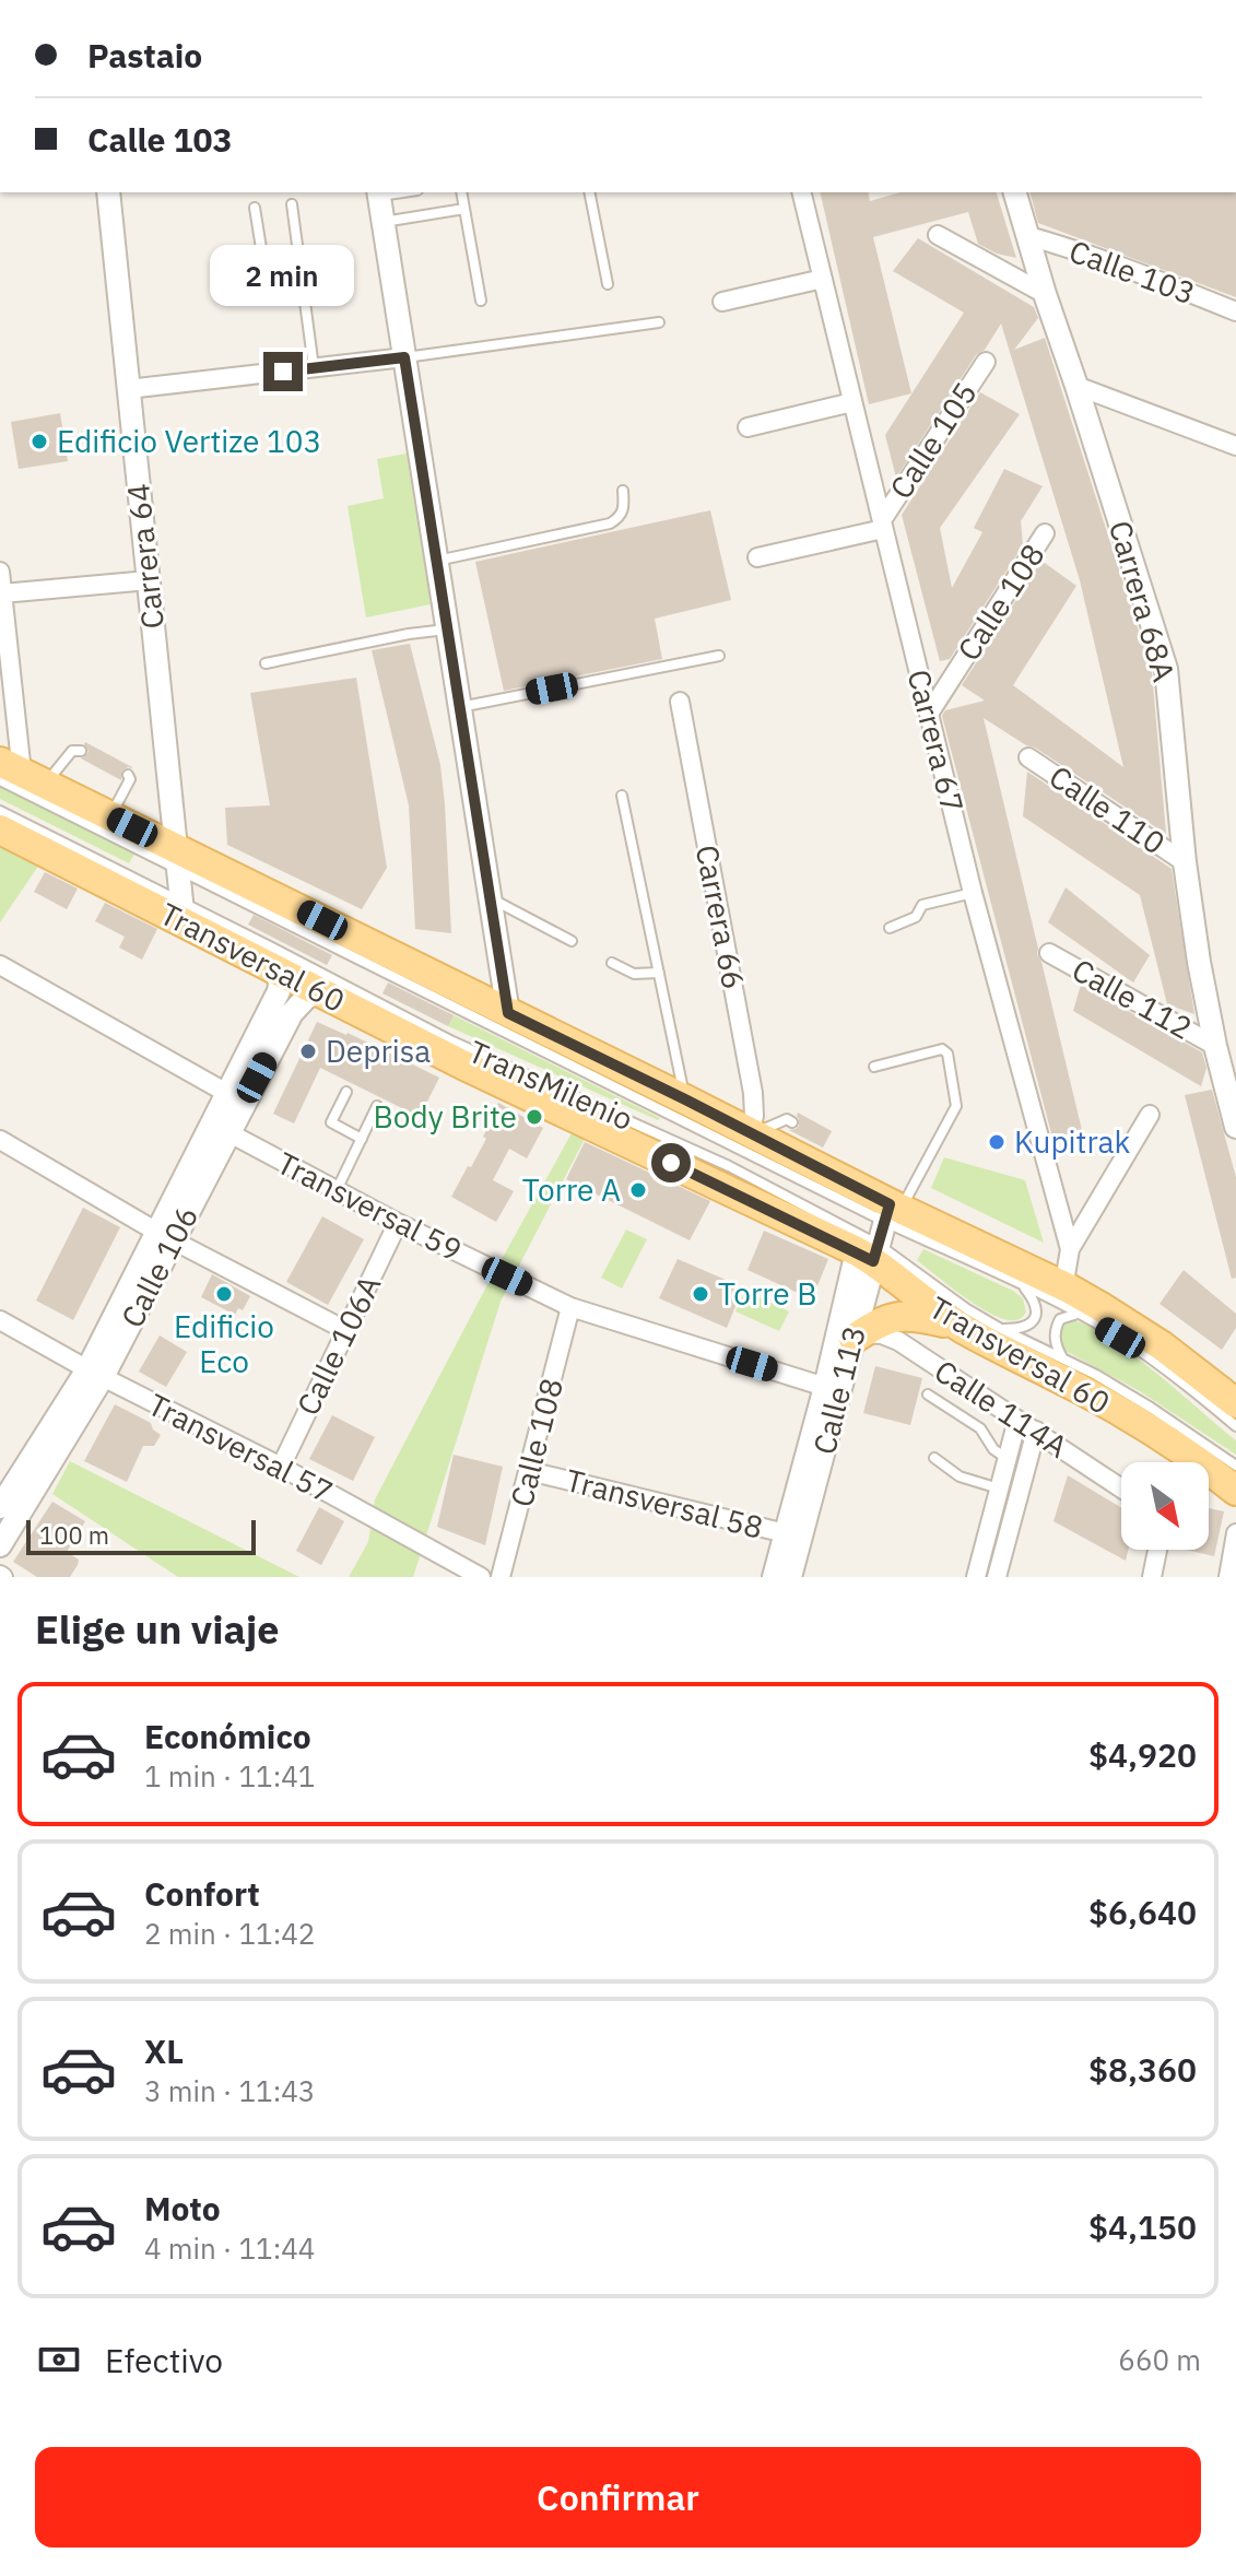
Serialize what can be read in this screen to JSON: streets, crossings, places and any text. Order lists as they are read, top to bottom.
{
  "streets": {
    "main road": ["Transversal 60"],
    "street": [
      "Calle 103",
      "Calle 105",
      "Carrera 64",
      "Carrera 68A",
      "Calle 108",
      "Carrera 67",
      "Calle 110",
      "Carrera 66",
      "Calle 112",
      "Transversal 59",
      "Calle 106",
      "Calle 106A",
      "Calle 113",
      "Calle 114A",
      "Transversal 57",
      "Transversal 58"
    ],
    "lane": ["TransMilenio"]
  },
  "crossings": [
    ["Calle 103", "Carrera 68A"],
    ["Calle 105", "Carrera 67"],
    ["Carrera 64", "Transversal 60"],
    ["Carrera 64", "TransMilenio"],
    ["Carrera 68A", "Calle 110"],
    ["Carrera 68A", "Calle 112"],
    ["Calle 108", "Carrera 67"],
    ["Calle 108", "Transversal 59"],
    ["Calle 108", "Transversal 58"],
    ["Carrera 67", "Transversal 60"],
    ["Carrera 67", "TransMilenio"],
    ["Carrera 66", "Transversal 60"],
    ["Transversal 60", "TransMilenio"],
    ["Transversal 60", "Calle 106"],
    ["Transversal 60", "Calle 113"],
    ["TransMilenio", "Calle 113"],
    ["Transversal 59", "Calle 106"],
    ["Transversal 59", "Calle 106A"],
    ["Transversal 59", "Calle 113"],
    ["Calle 106", "Transversal 57"],
    ["Calle 106A", "Transversal 57"],
    ["Calle 113", "Calle 114A"],
    ["Calle 113", "Transversal 58"]
  ],
  "places": [
    "Edificio Vertize 103",
    "Deprisa",
    "Body Brite",
    "Kupitrak",
    "Torre A",
    "Edificio Eco",
    "Torre B"
  ],
  "scale_bar": "100 m",
  "north": "bottom right",
  "page": {
    "banner": ["Pastaio", "Calle 103"],
    "bubble": "2 min",
    "scale": "100 m",
    "heading": "Elige un viaje",
    "list": [
      {
        "name": "Económico",
        "note": "1 min · 11:41",
        "value": "$4,920"
      },
      {
        "name": "Confort",
        "note": "2 min · 11:42",
        "value": "$6,640"
      },
      {
        "name": "XL",
        "note": "3 min · 11:43",
        "value": "$8,360"
      },
      {
        "name": "Moto",
        "note": "4 min · 11:44",
        "value": "$4,150"
      }
    ],
    "pay": ["Efectivo", "660 m"],
    "buttons": "Confirmar"
  }
}
